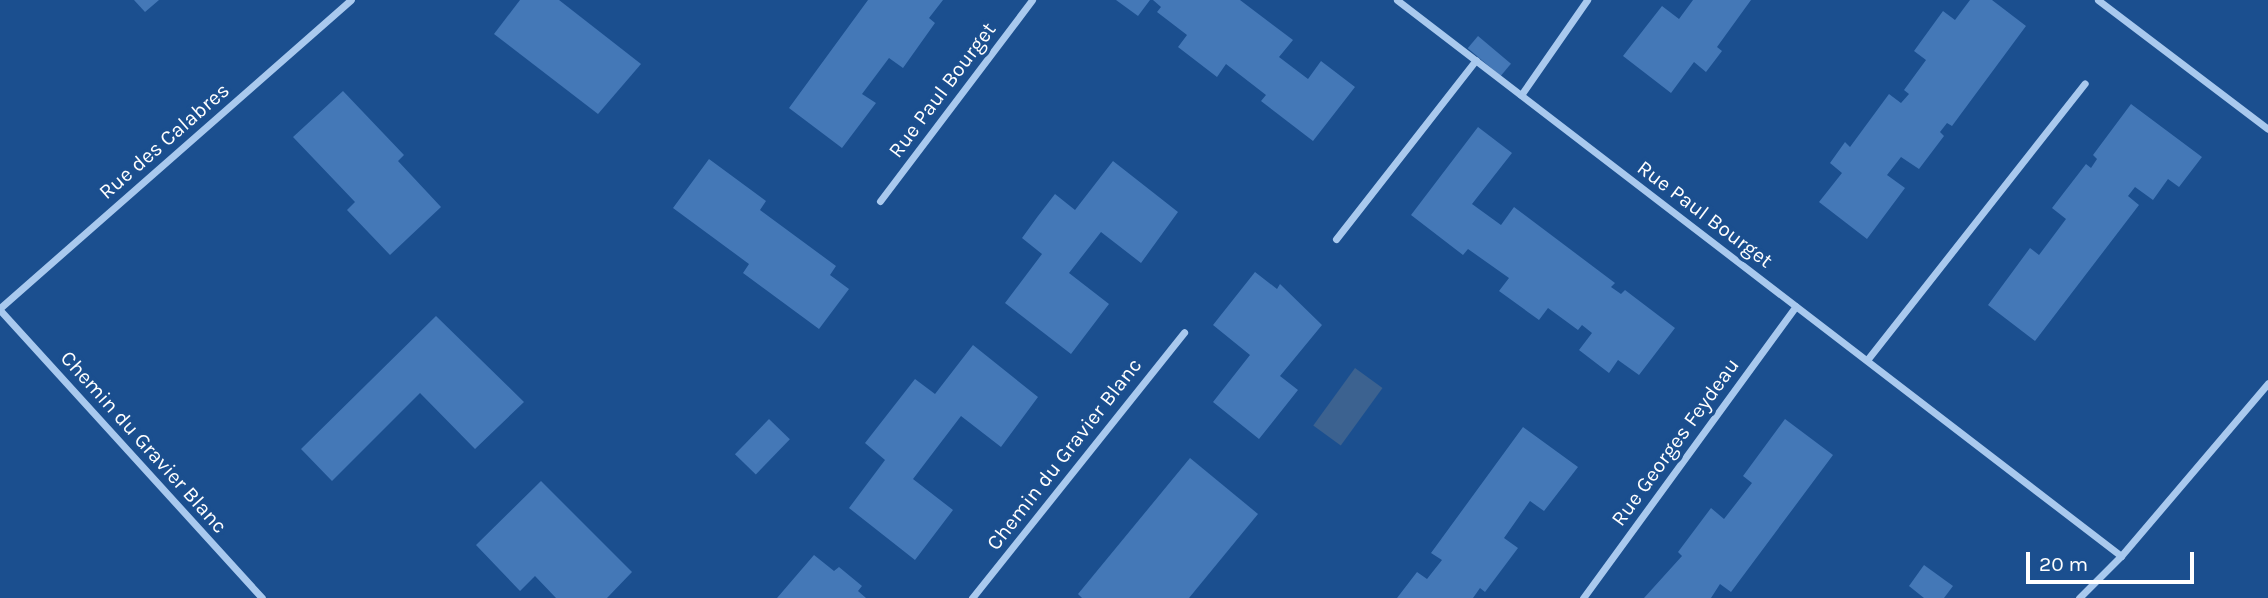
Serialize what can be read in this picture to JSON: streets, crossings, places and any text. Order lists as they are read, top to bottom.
{
  "streets": {
    "street": [
      "Rue Paul Bourget",
      "Rue des Calabres",
      "Chemin du Gravier Blanc",
      "Rue Georges Feydeau"
    ]
  },
  "crossings": [
    ["Rue Paul Bourget", "Rue Georges Feydeau"],
    ["Rue des Calabres", "Chemin du Gravier Blanc"]
  ],
  "scale_bar": "20 m"
}
